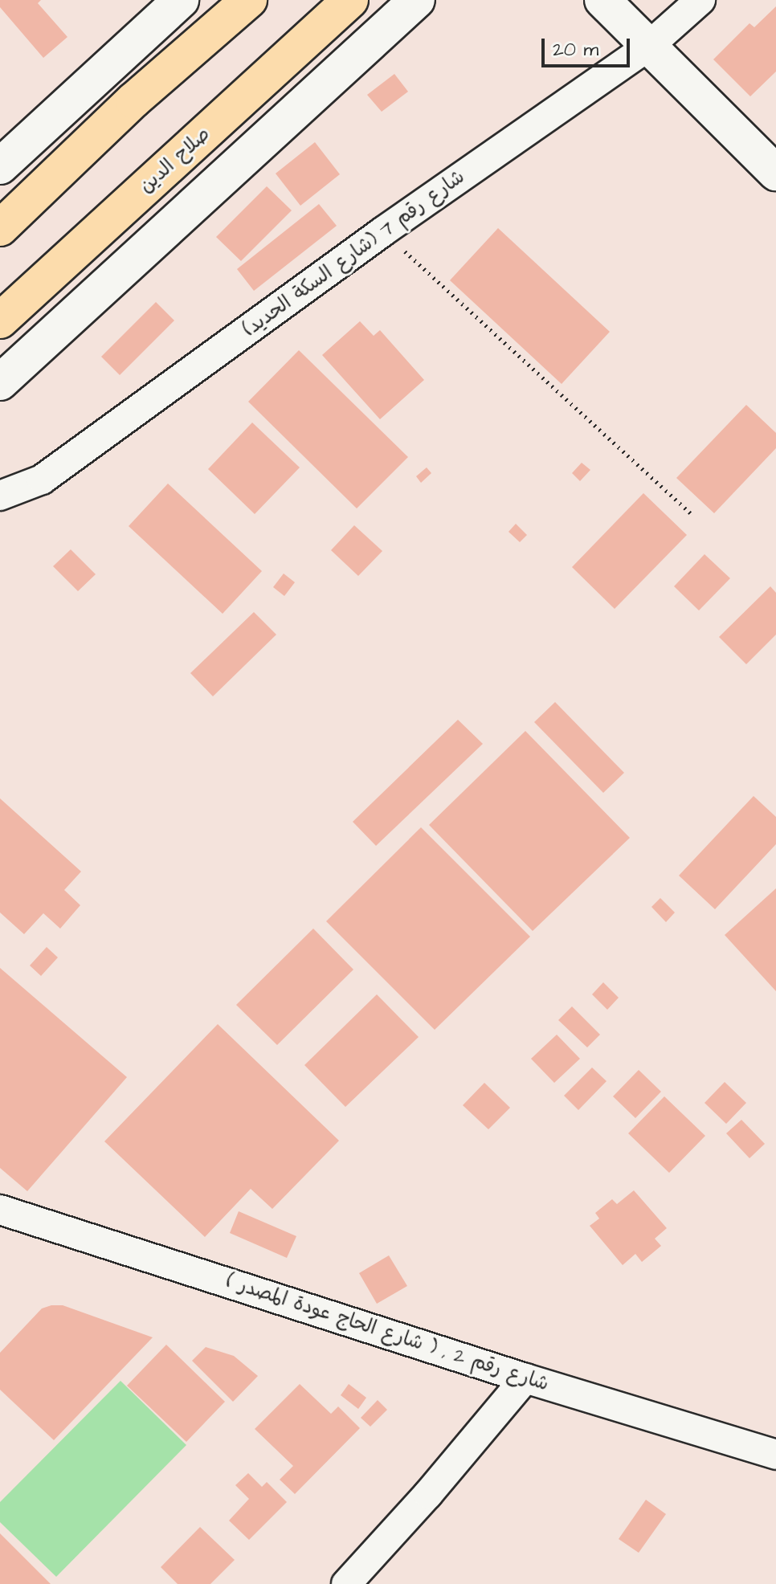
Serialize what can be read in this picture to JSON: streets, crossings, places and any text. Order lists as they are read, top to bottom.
{
  "streets": {
    "highway": ["صلاح الدين"],
    "street": ["شارع رقم 7 (شارع السكة الحديد)", "شارع رقم 2 , ( شارع الحاج عودة المصدر )"]
  },
  "scale_bar": "20 m"
}
